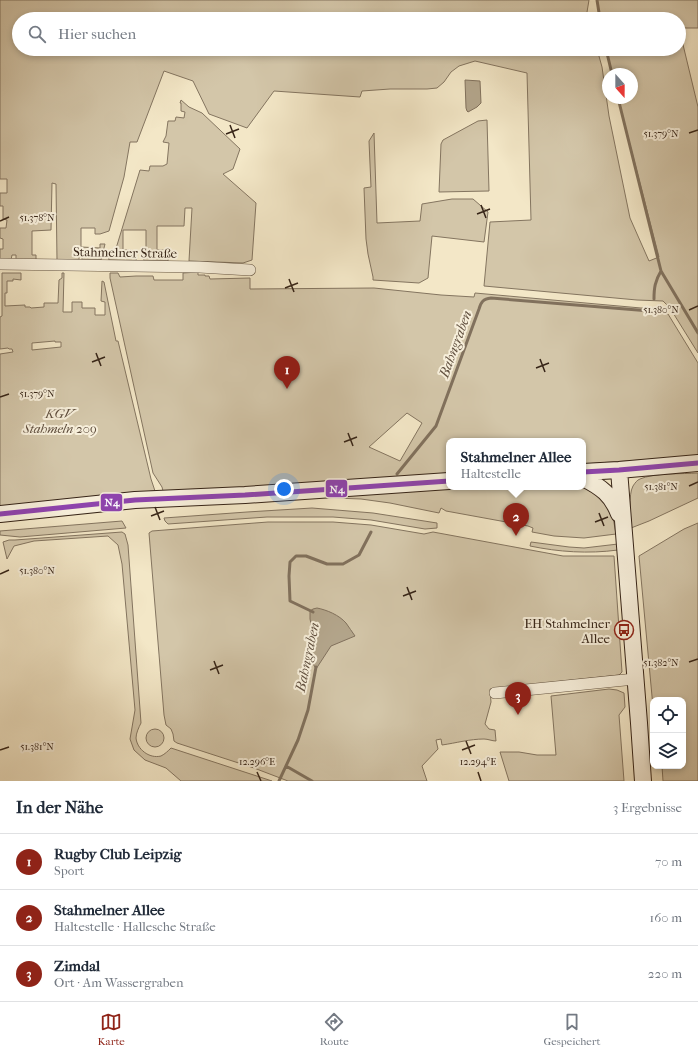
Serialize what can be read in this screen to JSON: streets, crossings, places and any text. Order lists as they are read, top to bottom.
{
  "streets": {
    "street": ["Stahmelner Straße"]
  },
  "water": ["Bahngraben"],
  "parks": ["KGV Stahmeln 209"],
  "places": {
    "bus stop": ["EH Stahmelner Allee"]
  },
  "lines": ["transit line N4"],
  "north": "bottom",
  "page": {
    "search": "Hier suchen",
    "pins": ["1", "2", "3"],
    "popup": ["Stahmelner Allee", "Haltestelle"],
    "heading": ["In der Nähe", "3 Ergebnisse"],
    "list": [
      {
        "mark": "1",
        "name": "Rugby Club Leipzig",
        "note": "Sport",
        "value": "70 m"
      },
      {
        "mark": "2",
        "name": "Stahmelner Allee",
        "note": "Haltestelle · Hallesche Straße",
        "value": "160 m"
      },
      {
        "mark": "3",
        "name": "Zimdal",
        "note": "Ort · Am Wassergraben",
        "value": "220 m"
      }
    ],
    "nav": ["Karte", "Route", "Gespeichert"]
  },
  "coordinates": [
    "51.379°N",
    "51.378°N",
    "51.380°N",
    "51.381°N",
    "51.382°N",
    "12.296°E",
    "12.294°E"
  ]
}
